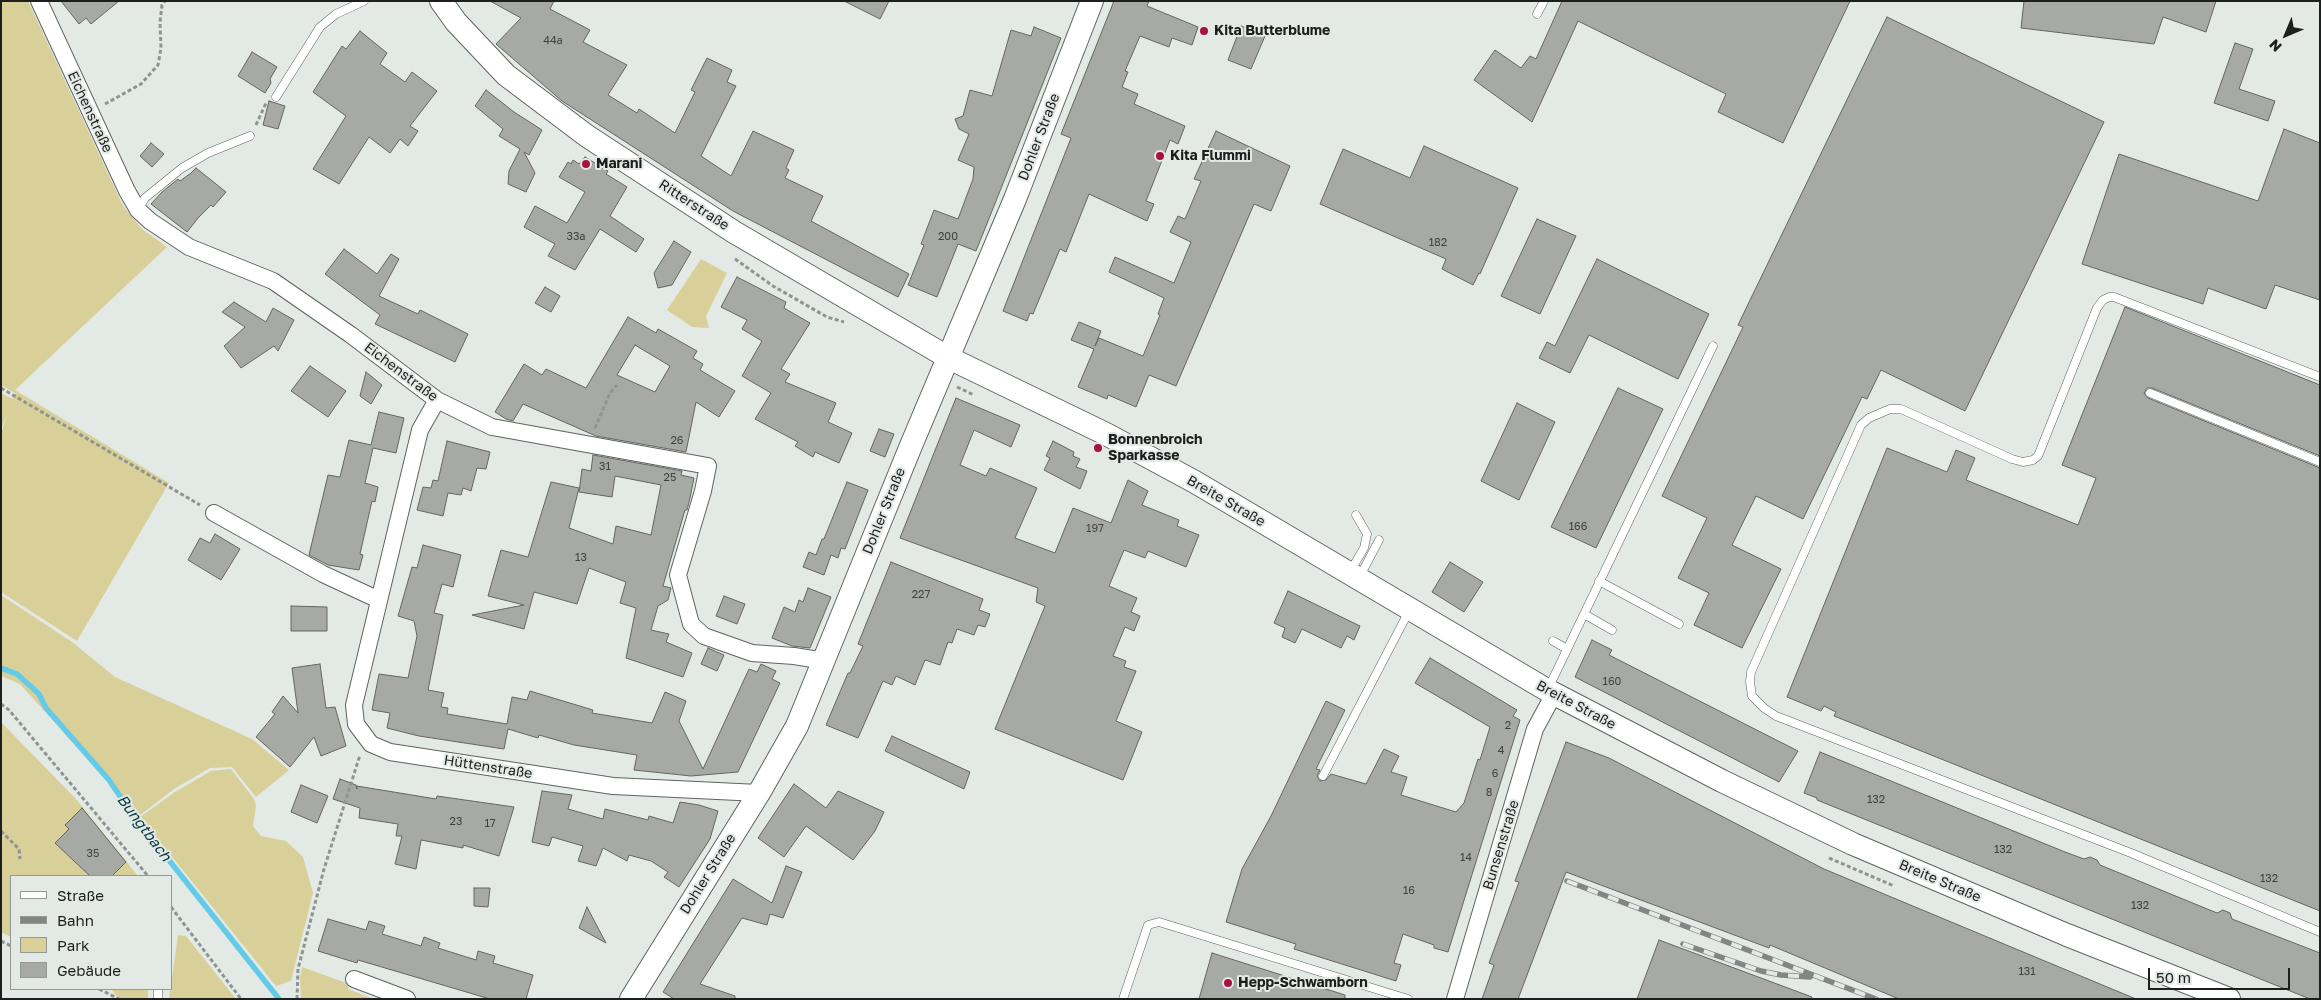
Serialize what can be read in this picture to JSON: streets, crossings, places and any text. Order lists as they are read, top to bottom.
{
  "streets": {
    "main road": ["Dohler Straße", "Ritterstraße", "Breite Straße"],
    "street": ["Eichenstraße", "Hüttenstraße", "Bunsenstraße"]
  },
  "crossings": [
    ["Eichenstraße", "Dohler Straße"],
    ["Dohler Straße", "Ritterstraße"],
    ["Dohler Straße", "Breite Straße"],
    ["Dohler Straße", "Hüttenstraße"],
    ["Ritterstraße", "Breite Straße"],
    ["Breite Straße", "Bunsenstraße"]
  ],
  "water": ["Bungtbach"],
  "places": [
    "Kita Butterblume",
    "Kita Flummi",
    "Marani",
    "Bonnenbroich Sparkasse",
    "Hepp-Schwamborn"
  ],
  "house_numbers": [
    "44a",
    "33a",
    "200",
    "182",
    "26",
    "31",
    "25",
    "166",
    "197",
    "13",
    "227",
    "160",
    "2",
    "4",
    "6",
    "8",
    "132",
    "23",
    "17",
    "132",
    "35",
    "14",
    "132",
    "16",
    "132",
    "131"
  ],
  "legend": [
    "Straße",
    "Bahn",
    "Park",
    "Gebäude"
  ],
  "scale_bar": "50 m",
  "north": "bottom left"
}
